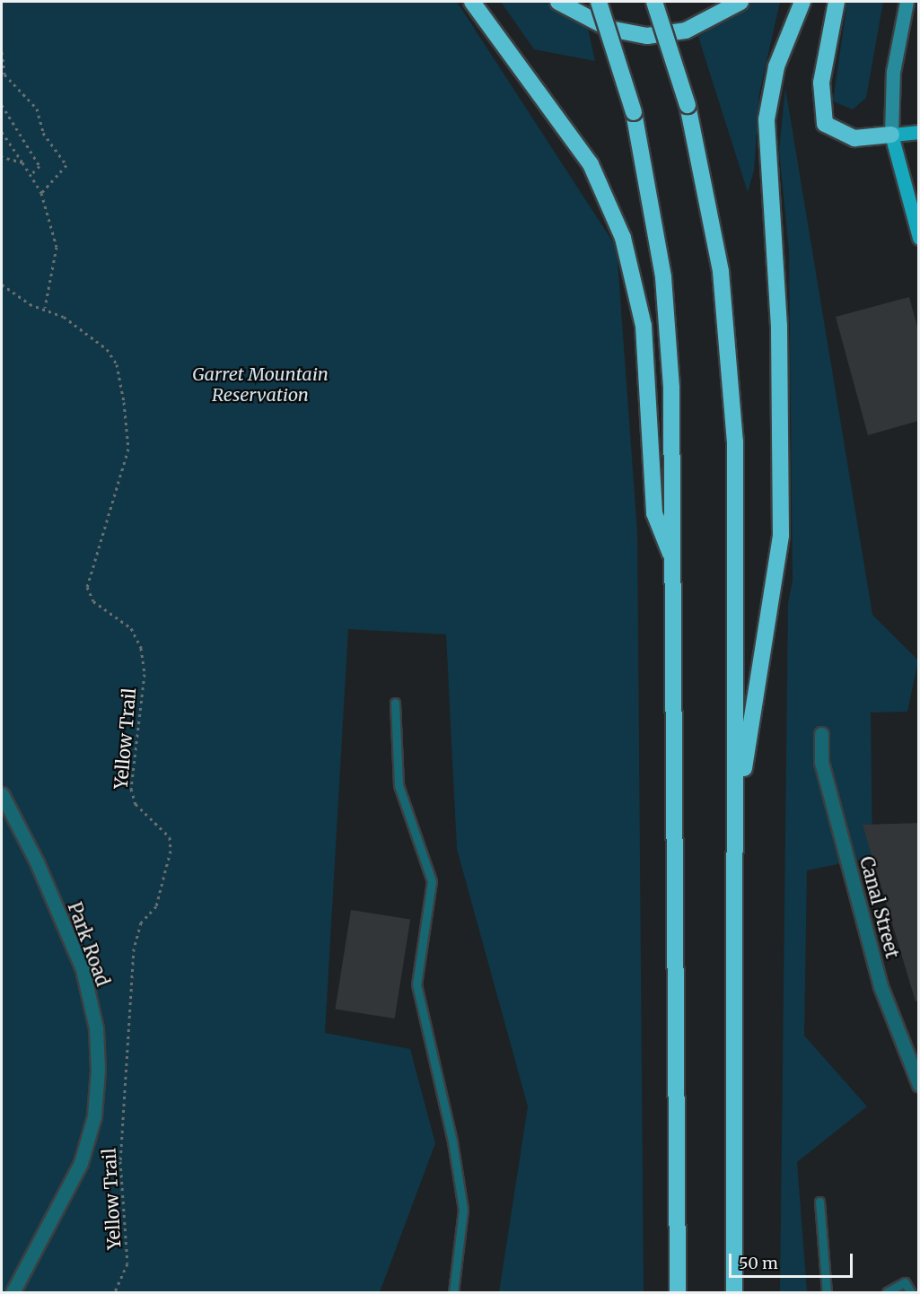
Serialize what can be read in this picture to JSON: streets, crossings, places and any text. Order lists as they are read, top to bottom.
{
  "streets": {
    "street": ["Canal Street", "Park Road"],
    "path": ["Yellow Trail"]
  },
  "parks": ["Garret Mountain Reservation"],
  "scale_bar": "50 m"
}
